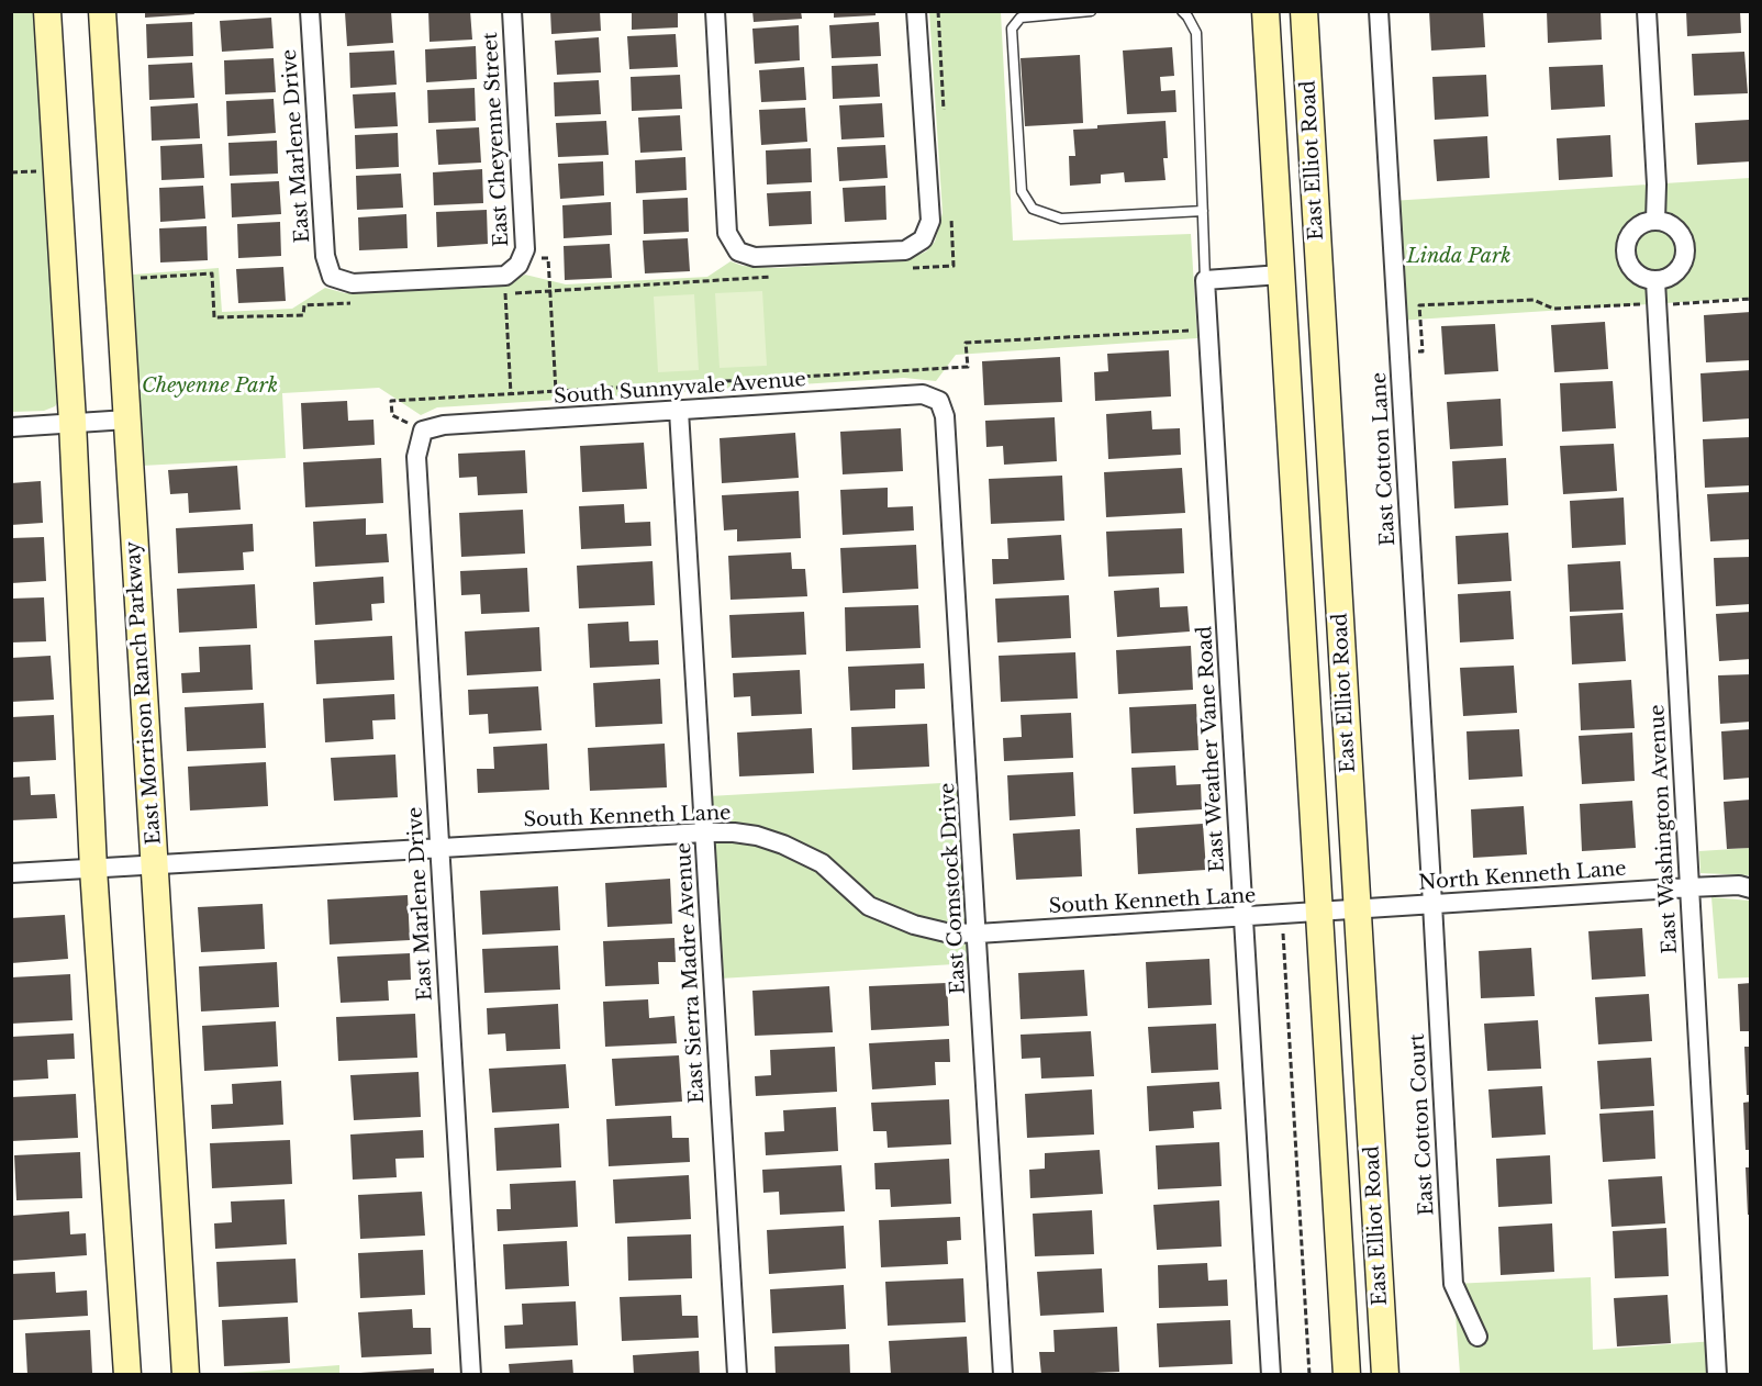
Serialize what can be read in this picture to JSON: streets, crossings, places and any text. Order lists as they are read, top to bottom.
{
  "streets": {
    "street": [
      "East Cheyenne Street",
      "East Marlene Drive",
      "East Elliot Road",
      "South Sunnyvale Avenue",
      "East Cotton Lane",
      "East Morrison Ranch Parkway",
      "East Weather Vane Road",
      "South Kenneth Lane",
      "East Washington Avenue",
      "North Kenneth Lane",
      "East Comstock Drive",
      "East Sierra Madre Avenue",
      "East Cotton Court"
    ]
  },
  "crossings": [
    ["East Cheyenne Street", "East Marlene Drive"],
    ["East Marlene Drive", "South Sunnyvale Avenue"],
    ["East Marlene Drive", "South Kenneth Lane"],
    ["East Elliot Road", "South Kenneth Lane"],
    ["East Elliot Road", "North Kenneth Lane"],
    ["South Sunnyvale Avenue", "East Comstock Drive"],
    ["South Sunnyvale Avenue", "East Sierra Madre Avenue"],
    ["East Cotton Lane", "North Kenneth Lane"],
    ["East Cotton Lane", "East Cotton Court"],
    ["East Morrison Ranch Parkway", "South Kenneth Lane"],
    ["East Weather Vane Road", "South Kenneth Lane"],
    ["South Kenneth Lane", "North Kenneth Lane"],
    ["South Kenneth Lane", "East Comstock Drive"],
    ["South Kenneth Lane", "East Sierra Madre Avenue"],
    ["East Washington Avenue", "North Kenneth Lane"],
    ["North Kenneth Lane", "East Cotton Court"]
  ],
  "parks": ["Linda Park", "Cheyenne Park"]
}
